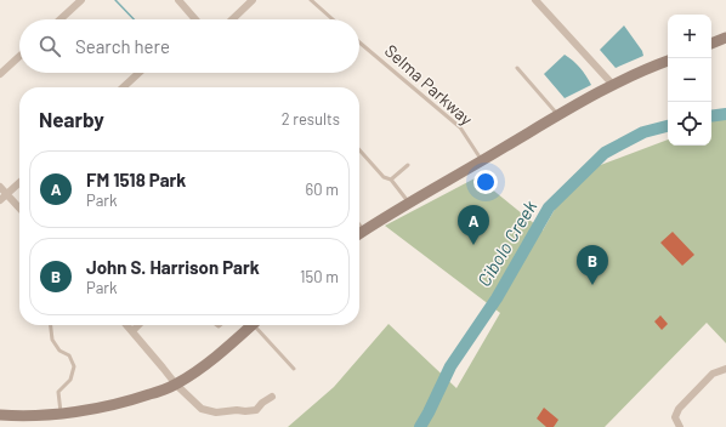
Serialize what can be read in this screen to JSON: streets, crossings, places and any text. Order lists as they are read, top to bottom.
{
  "streets": {
    "lane": ["Selma Parkway"]
  },
  "water": ["Cibolo Creek"],
  "page": {
    "map_buttons": ["+", "−"],
    "search": "Search here",
    "heading": ["Nearby", "2 results"],
    "list": [
      {
        "mark": "A",
        "name": "FM 1518 Park",
        "note": "Park",
        "value": "60 m"
      },
      {
        "mark": "B",
        "name": "John S. Harrison Park",
        "note": "Park",
        "value": "150 m"
      }
    ],
    "pins": ["A", "B"]
  }
}
